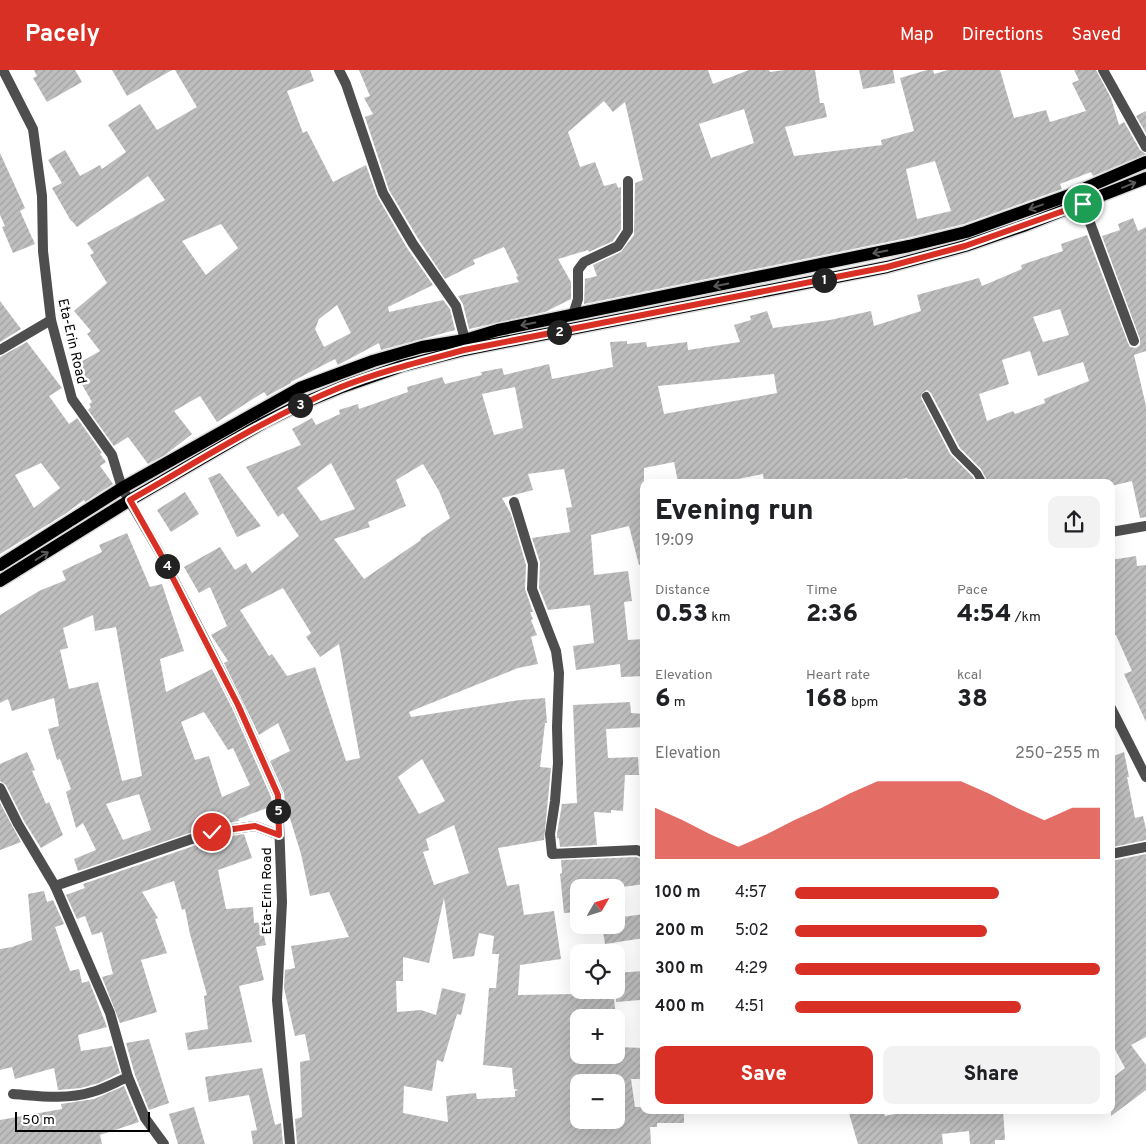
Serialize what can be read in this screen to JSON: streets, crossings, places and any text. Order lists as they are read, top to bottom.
{
  "streets": {
    "street": ["Eta-Erin Road"]
  },
  "scale_bar": "50 m",
  "north": "top right",
  "page": {
    "header": "Pacely",
    "nav": ["Map", "Directions", "Saved"],
    "pins": [
      "1",
      "2",
      "3",
      "4",
      "5"
    ],
    "heading": ["Evening run", "19:09"],
    "stats": [
      ["Distance", "0.53 km"],
      ["Time", "2:36"],
      ["Pace", "4:54 /km"],
      ["Elevation", "6 m"],
      ["Heart rate", "168 bpm"],
      ["kcal", "38"]
    ],
    "chart": ["Elevation", "250–255 m"],
    "list": [
      {
        "name": "100 m",
        "note": "4:57"
      },
      {
        "name": "200 m",
        "note": "5:02"
      },
      {
        "name": "300 m",
        "note": "4:29"
      },
      {
        "name": "400 m",
        "note": "4:51"
      }
    ],
    "map_buttons": ["+", "−"],
    "buttons": ["Save", "Share"],
    "scale": "50 m"
  }
}
